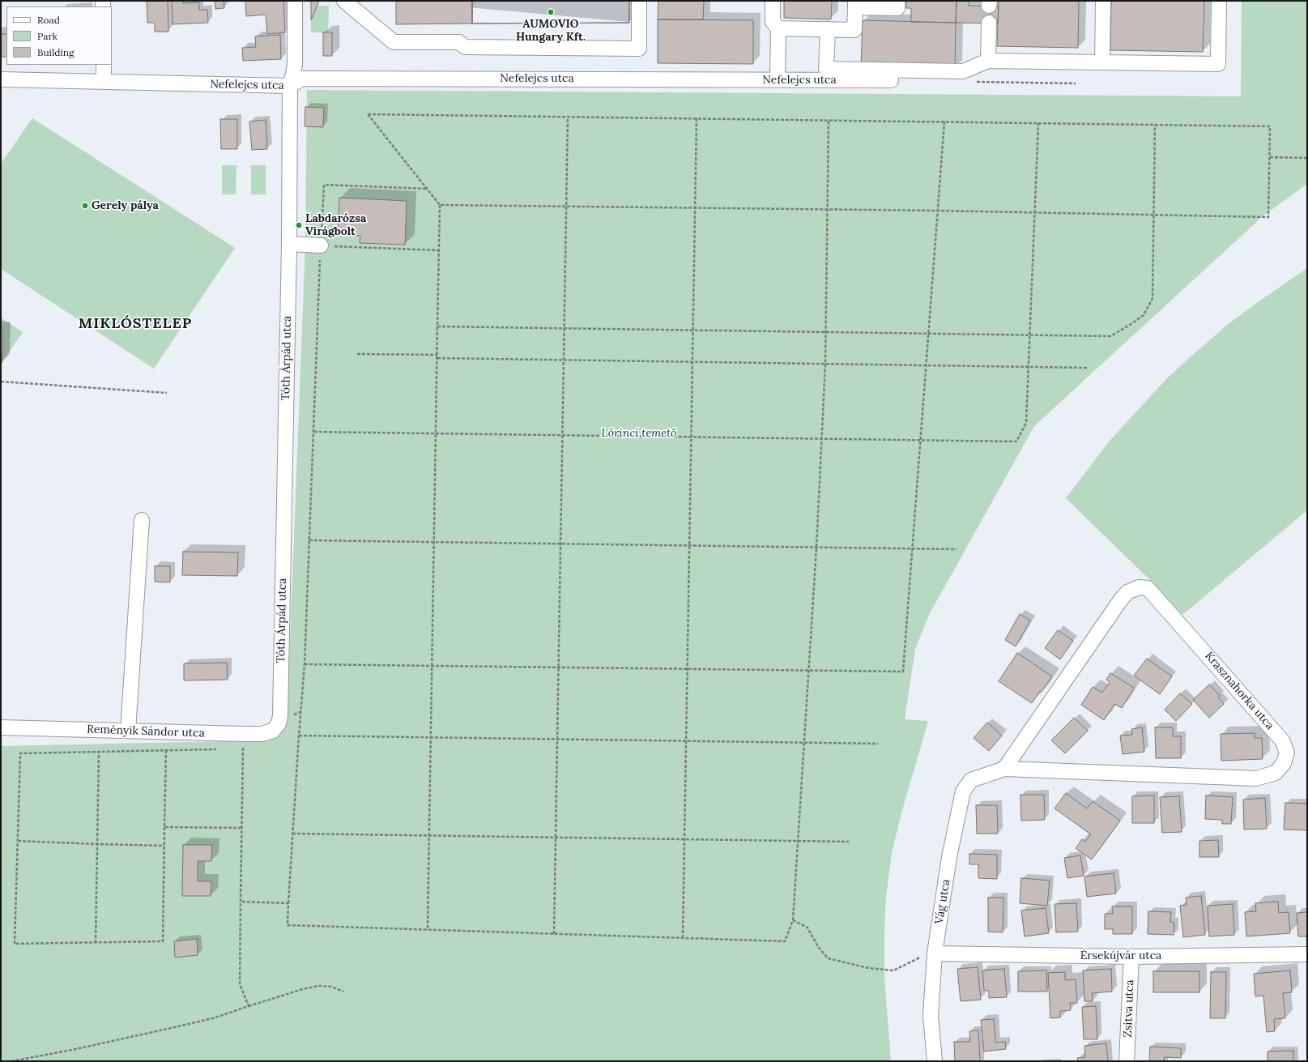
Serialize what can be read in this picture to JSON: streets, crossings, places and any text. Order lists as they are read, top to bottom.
{
  "streets": {
    "street": [
      "Nefelejcs utca",
      "Tóth Árpád utca",
      "Krasznahorka utca",
      "Reményik Sándor utca",
      "Vág utca",
      "Érsekújvár utca",
      "Zsitva utca"
    ]
  },
  "crossings": [
    ["Nefelejcs utca", "Tóth Árpád utca"],
    ["Tóth Árpád utca", "Reményik Sándor utca"],
    ["Krasznahorka utca", "Vág utca"],
    ["Vág utca", "Érsekújvár utca"],
    ["Érsekújvár utca", "Zsitva utca"]
  ],
  "districts": ["MIKLÓSTELEP"],
  "parks": ["Lőrinci temető"],
  "places": ["AUMOVIO Hungary Kft.", "Gerely pálya", "Labdarózsa Virágbolt"],
  "legend": ["Road", "Park", "Building"]
}
